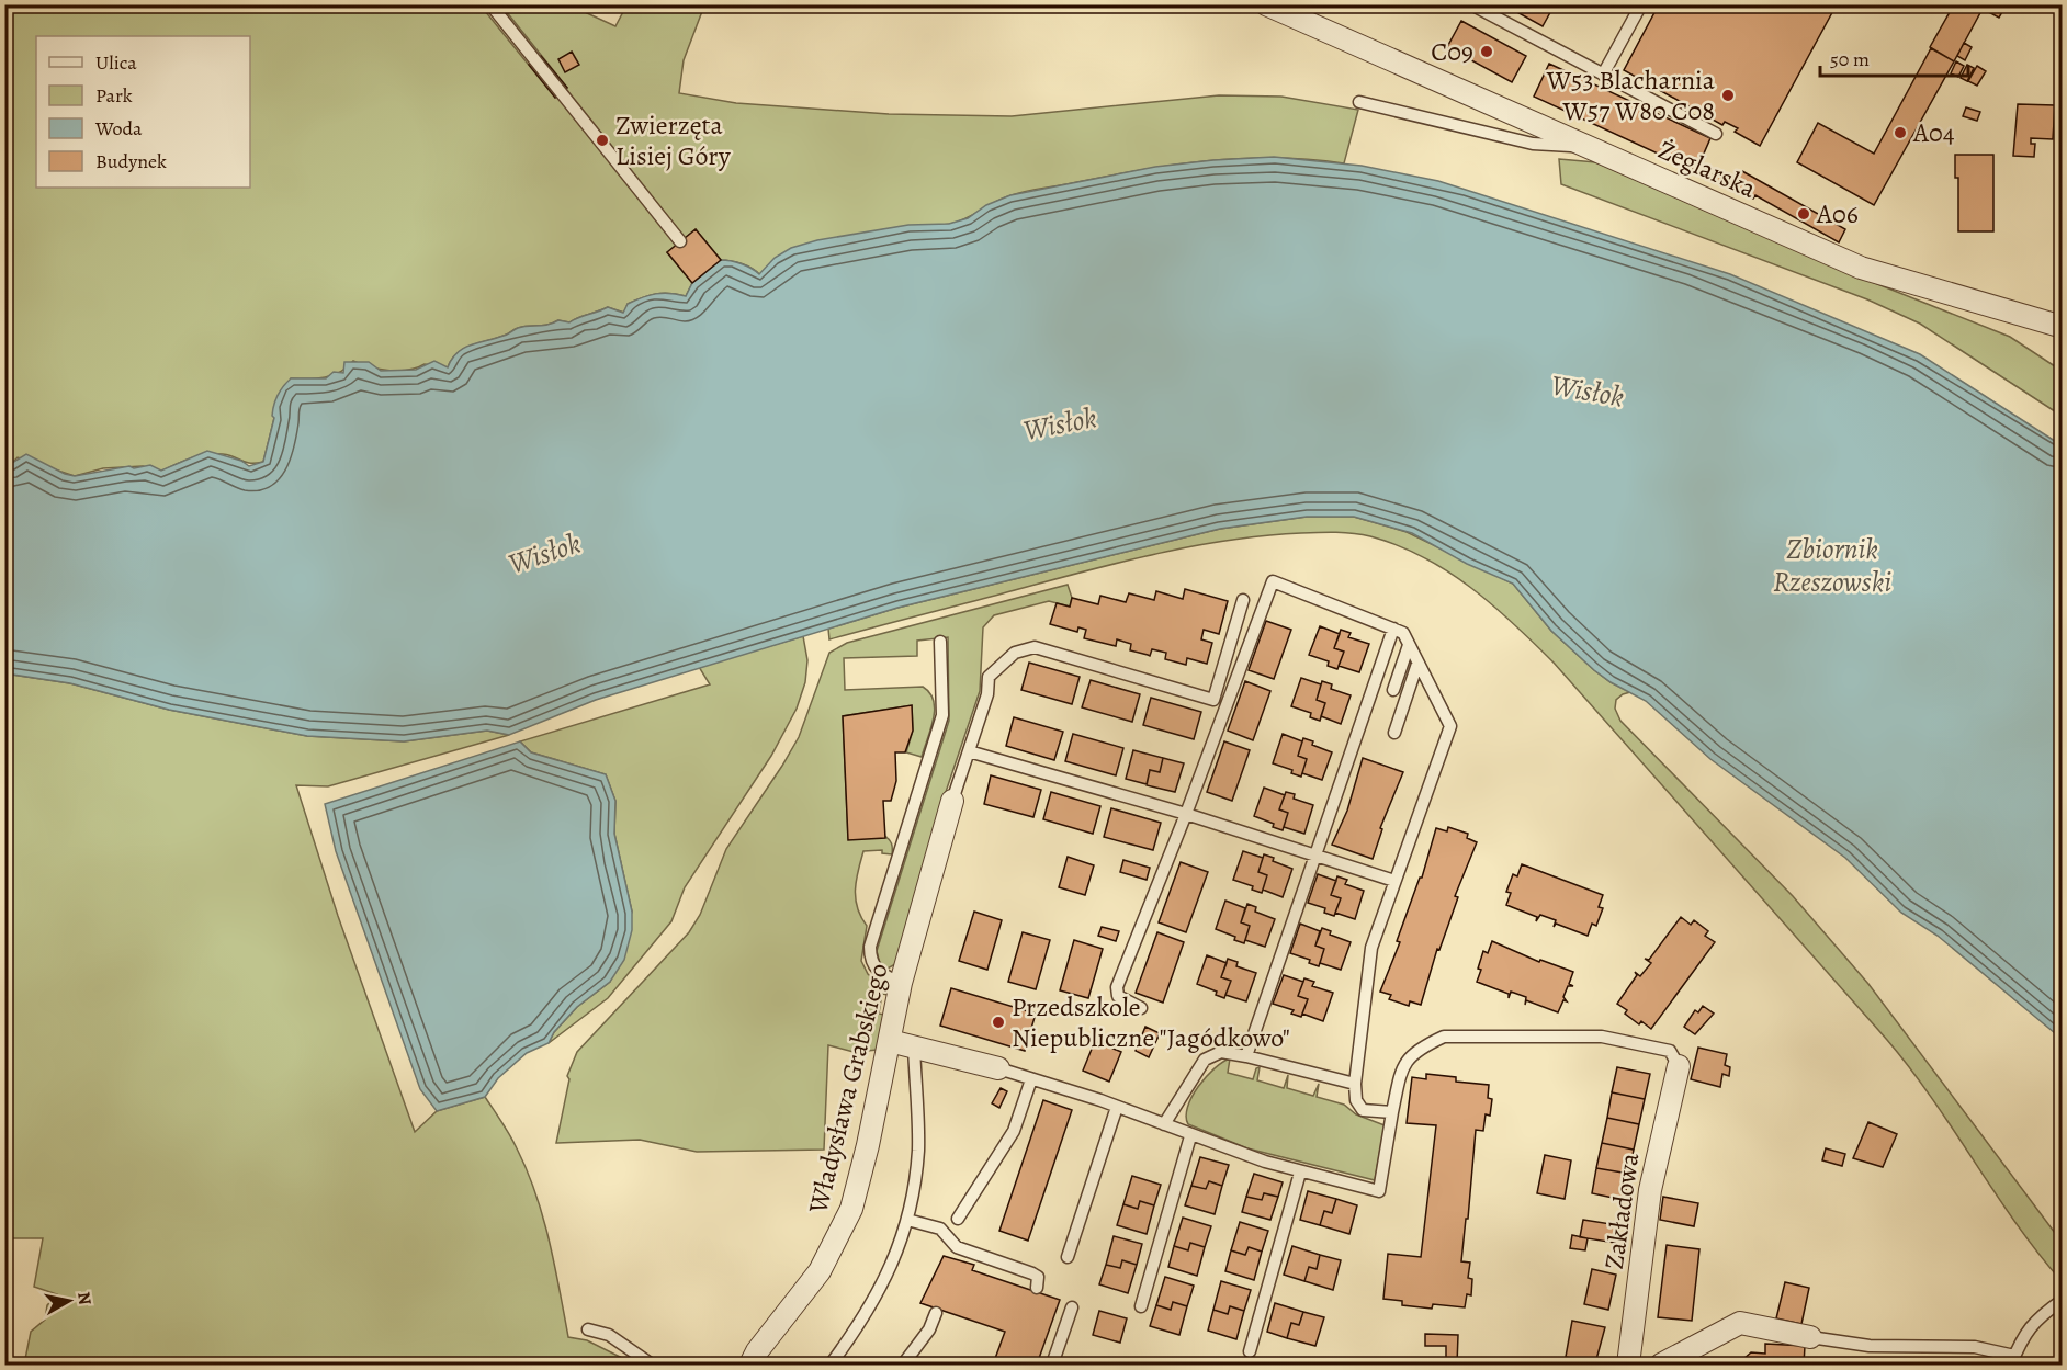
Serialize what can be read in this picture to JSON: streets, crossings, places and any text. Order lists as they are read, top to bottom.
{
  "streets": {
    "street": ["Żeglarska", "Władysława Grabskiego", "Zakładowa"]
  },
  "water": ["Wisłok", "Zbiornik Rzeszowski"],
  "places": [
    "C09",
    "W53 Blacharnia W57 W80 C08",
    "A04",
    "Zwierzęta Lisiej Góry",
    "A06",
    "Przedszkole Niepubliczne \"Jagódkowo\""
  ],
  "legend": [
    "Ulica",
    "Park",
    "Woda",
    "Budynek"
  ],
  "scale_bar": "50 m",
  "north": "right"
}
